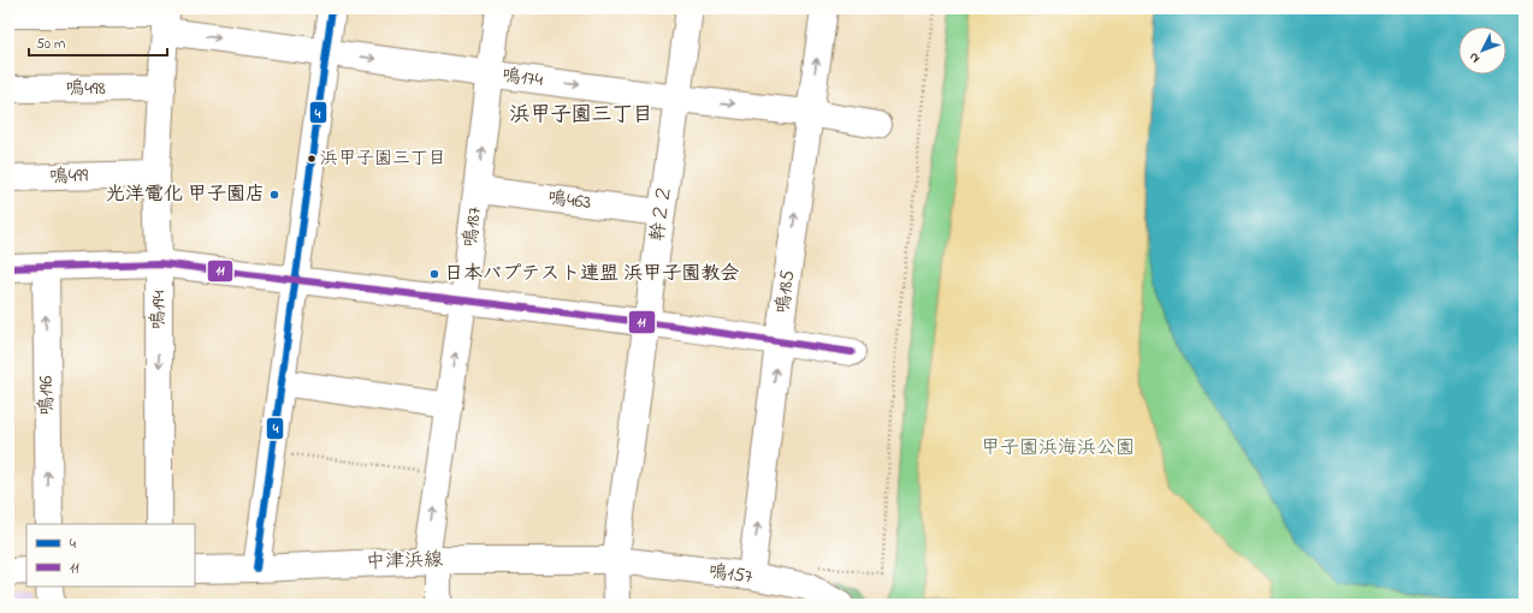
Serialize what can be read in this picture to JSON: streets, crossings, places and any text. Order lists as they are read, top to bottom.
{
  "streets": {
    "street": [
      "鳴174",
      "鳴498",
      "鳴499",
      "鳴463",
      "幹２２",
      "鳴187",
      "鳴185",
      "鳴194",
      "鳴196",
      "中津浜線",
      "鳴157"
    ]
  },
  "crossings": [
    ["鳴174", "幹２２"],
    ["鳴174", "鳴187"],
    ["鳴174", "鳴185"],
    ["鳴174", "鳴194"],
    ["鳴498", "鳴194"],
    ["鳴499", "鳴194"],
    ["鳴463", "幹２２"],
    ["鳴463", "鳴187"],
    ["幹２２", "中津浜線"],
    ["幹２２", "鳴157"],
    ["鳴187", "中津浜線"],
    ["鳴185", "鳴157"],
    ["中津浜線", "鳴157"]
  ],
  "one_way": ["鳴185"],
  "districts": ["浜甲子園三丁目"],
  "parks": ["甲子園浜海浜公園"],
  "places": ["浜甲子園三丁目", "光洋電化 甲子園店", "日本バプテスト連盟 浜甲子園教会"],
  "lines": ["transit line 4", "transit line 11"],
  "legend": ["4", "11"],
  "scale_bar": "50 m",
  "north": "bottom left"
}
